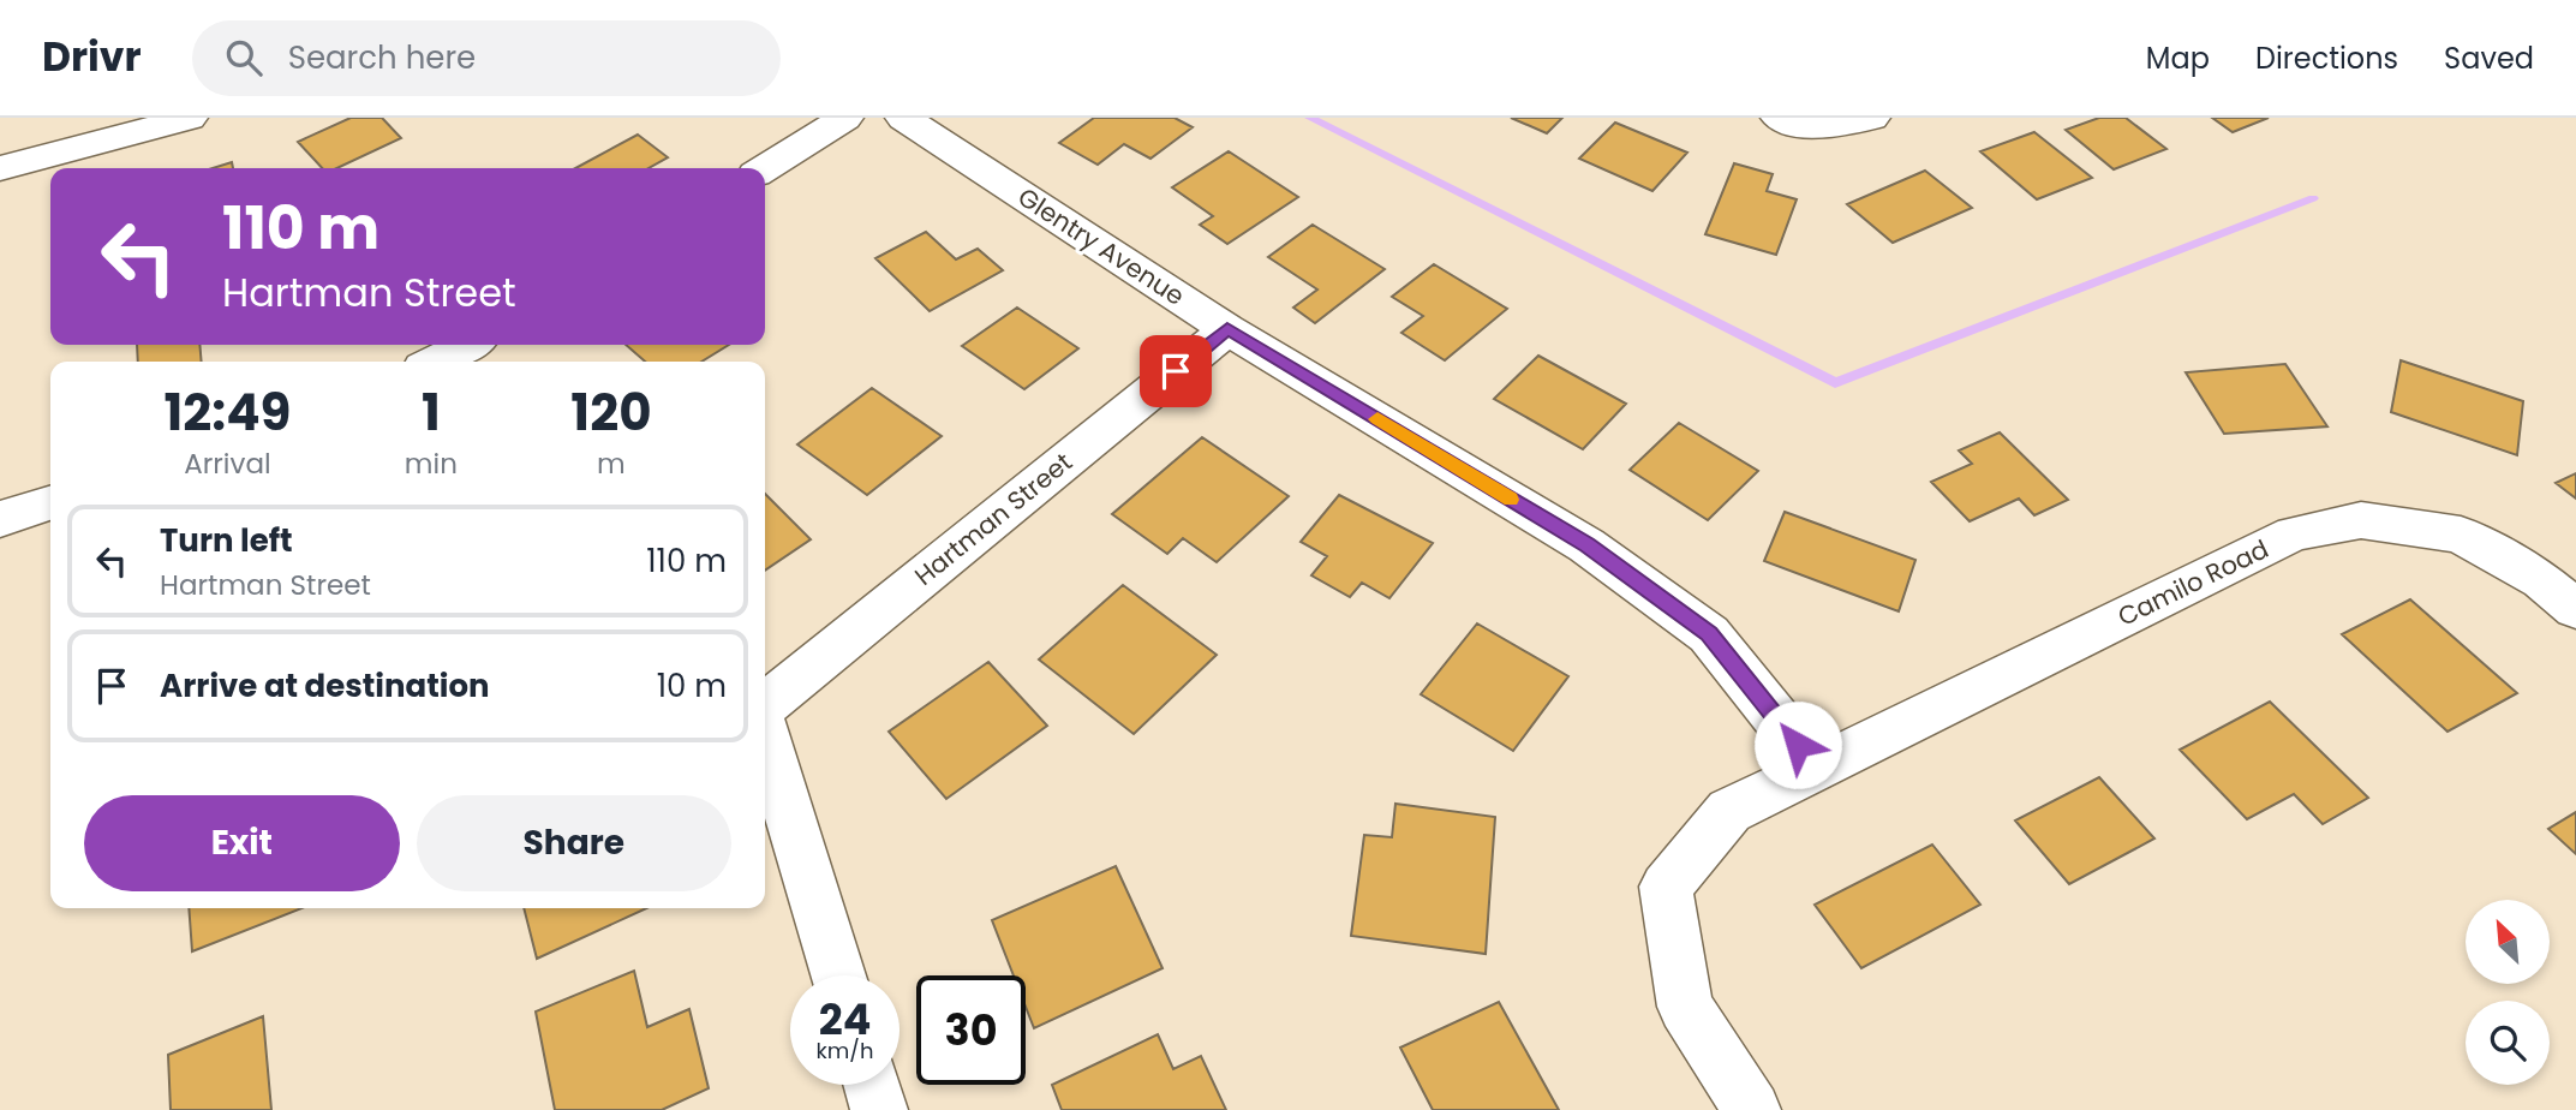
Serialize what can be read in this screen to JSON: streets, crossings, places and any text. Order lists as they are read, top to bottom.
{
  "streets": {
    "street": ["Glentry Avenue", "Hartman Street", "Camilo Road"]
  },
  "crossings": [
    ["Glentry Avenue", "Hartman Street"],
    ["Glentry Avenue", "Camilo Road"]
  ],
  "north": "top left",
  "page": {
    "header": "Drivr",
    "search": "Search here",
    "nav": ["Map", "Directions", "Saved"],
    "turn": ["110 m", "Hartman Street"],
    "eta": [
      "12:49",
      "Arrival",
      "1",
      "min",
      "120",
      "m"
    ],
    "list": [
      {
        "name": "Turn left",
        "note": "Hartman Street",
        "value": "110 m"
      },
      {
        "name": "Arrive at destination",
        "value": "10 m"
      }
    ],
    "buttons": ["Exit", "Share"],
    "speed": "24 km/h",
    "limit": "30"
  }
}
